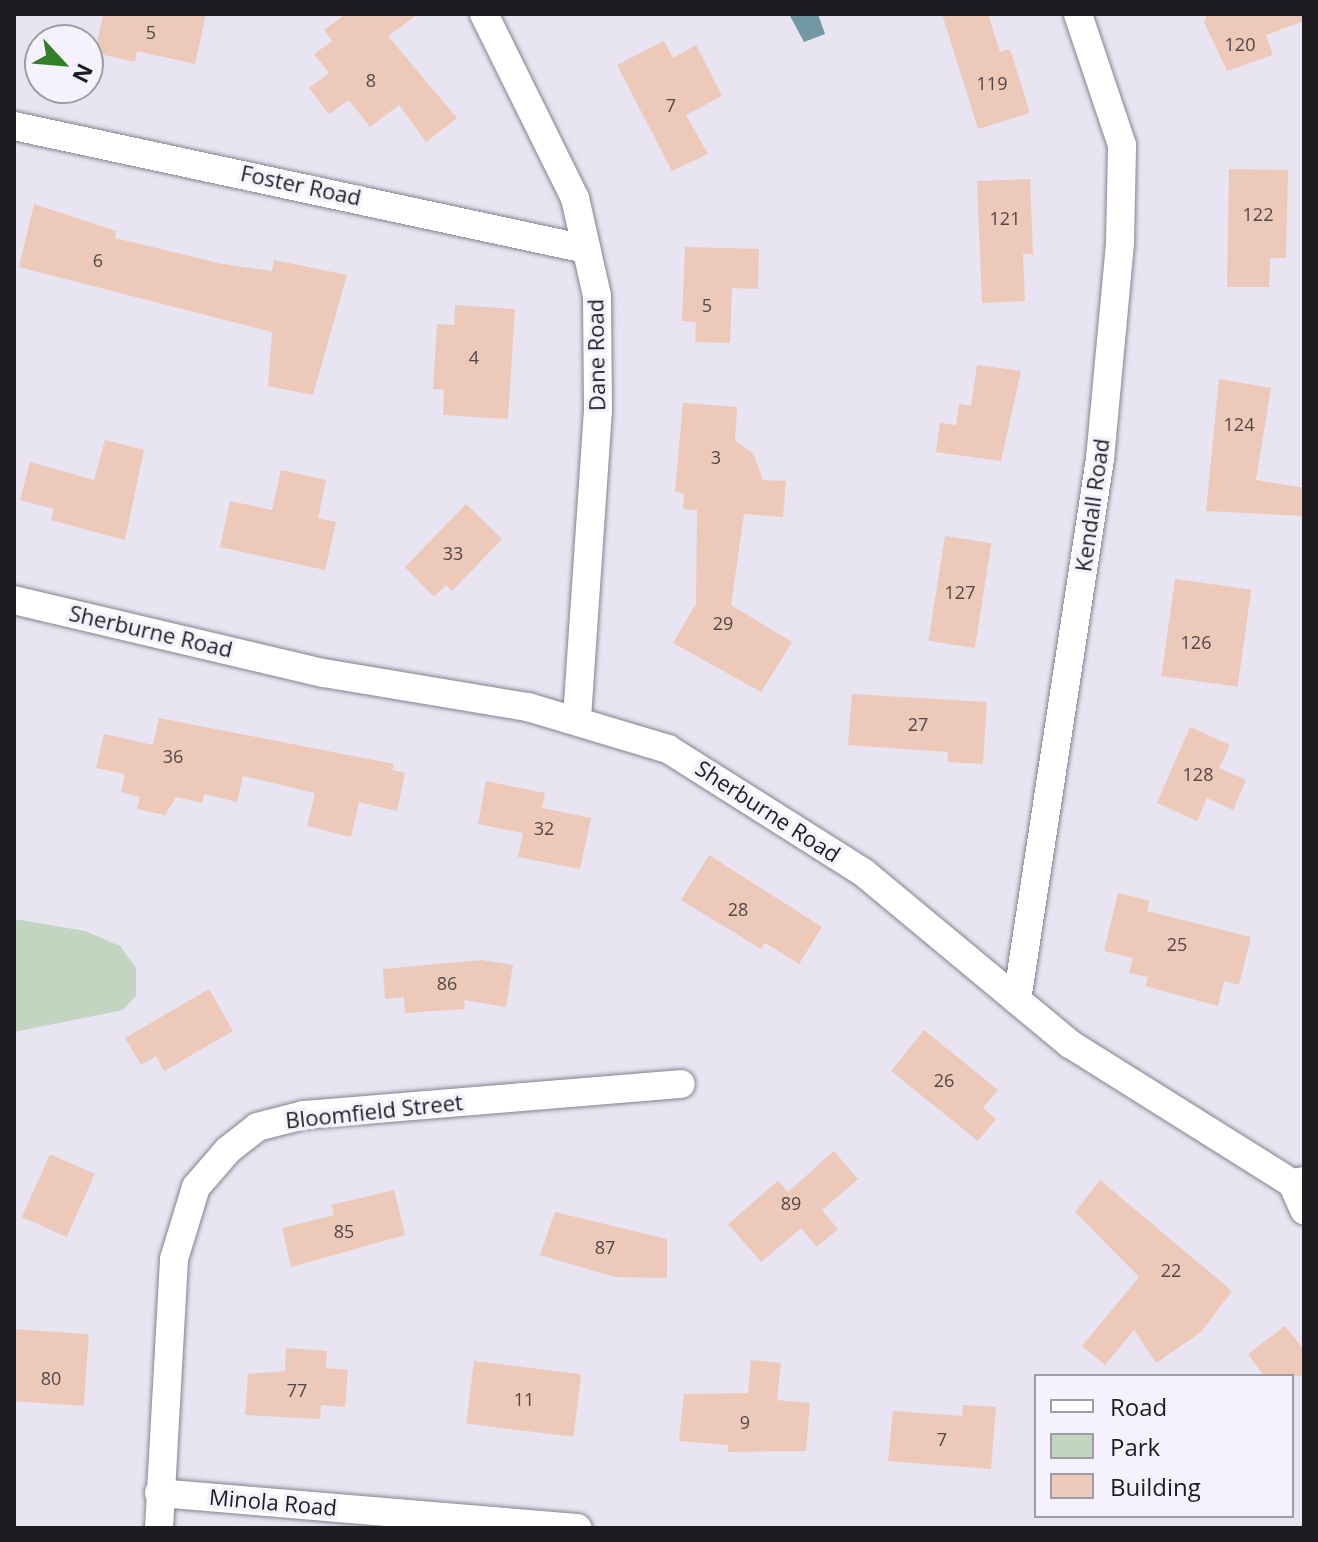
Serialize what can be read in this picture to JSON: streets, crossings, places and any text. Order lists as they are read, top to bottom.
{
  "streets": {
    "street": [
      "Foster Road",
      "Dane Road",
      "Kendall Road",
      "Sherburne Road",
      "Bloomfield Street",
      "Minola Road"
    ]
  },
  "crossings": [
    ["Foster Road", "Dane Road"],
    ["Dane Road", "Sherburne Road"],
    ["Kendall Road", "Sherburne Road"],
    ["Bloomfield Street", "Minola Road"]
  ],
  "house_numbers": [
    "5",
    "120",
    "8",
    "119",
    "7",
    "122",
    "121",
    "6",
    "5",
    "4",
    "124",
    "3",
    "33",
    "127",
    "29",
    "126",
    "27",
    "36",
    "128",
    "32",
    "28",
    "25",
    "86",
    "26",
    "89",
    "85",
    "87",
    "22",
    "80",
    "77",
    "11",
    "9",
    "7"
  ],
  "legend": ["Road", "Park", "Building"],
  "north": "bottom right"
}
